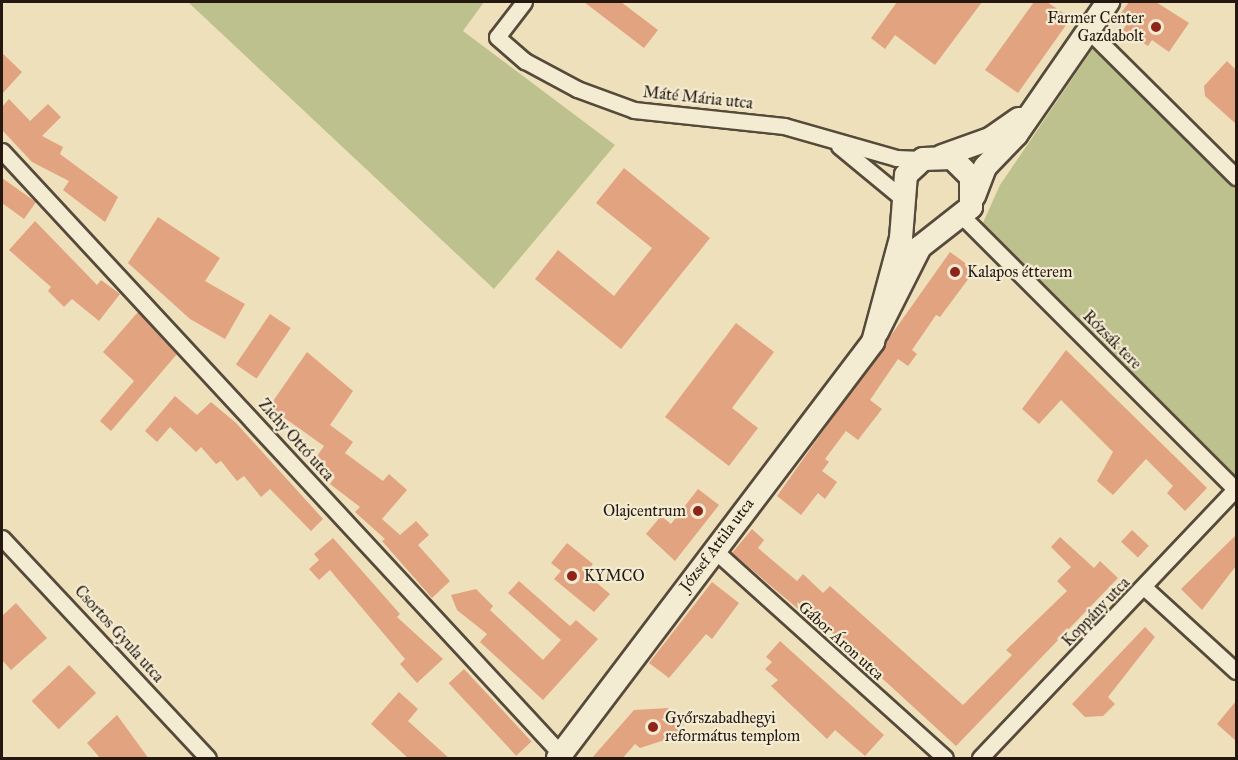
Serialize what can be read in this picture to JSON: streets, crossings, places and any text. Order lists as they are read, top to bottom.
{
  "streets": {
    "street": [
      "Máté Mária utca",
      "Rózsák tere",
      "Zichy Ottó utca",
      "József Attila utca",
      "Koppány utca",
      "Csortos Gyula utca",
      "Gábor Áron utca"
    ]
  },
  "crossings": [
    ["Máté Mária utca", "Rózsák tere"],
    ["Máté Mária utca", "József Attila utca"],
    ["Rózsák tere", "József Attila utca"],
    ["Rózsák tere", "Koppány utca"],
    ["Zichy Ottó utca", "József Attila utca"],
    ["József Attila utca", "Gábor Áron utca"]
  ],
  "places": [
    "Farmer Center Gazdabolt",
    "Kalapos étterem",
    "Olajcentrum",
    "KYMCO",
    "Győrszabadhegyi református templom"
  ]
}
